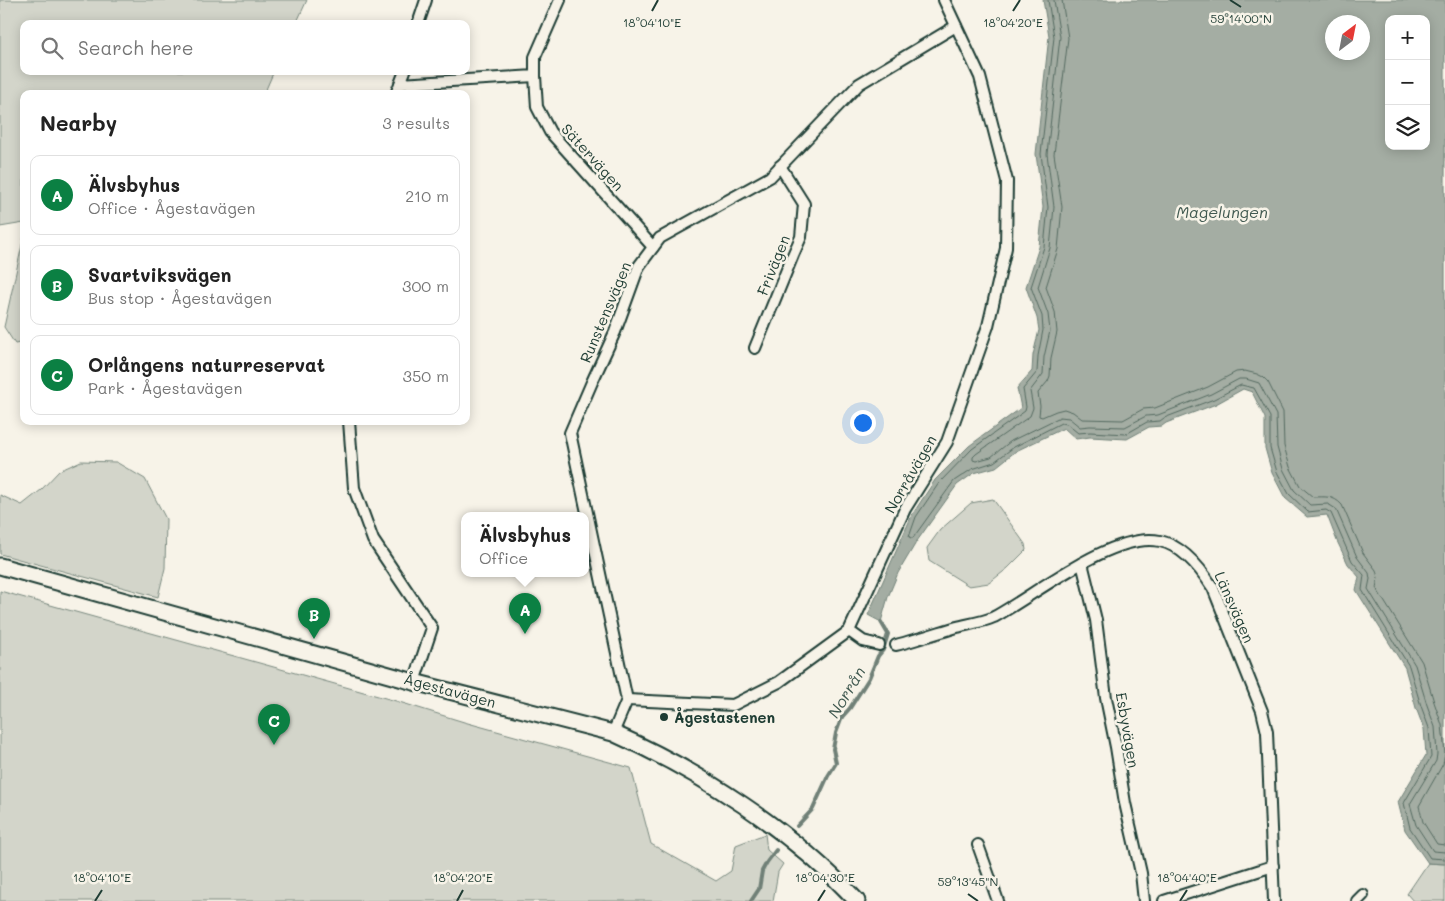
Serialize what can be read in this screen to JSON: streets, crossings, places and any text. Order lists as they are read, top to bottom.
{
  "streets": {
    "main road": ["Ågestavägen"],
    "street": [
      "Sätervägen",
      "Frivägen",
      "Runstensvägen",
      "Norråvägen",
      "Länsvägen",
      "Esbyvägen"
    ]
  },
  "crossings": [
    ["Sätervägen", "Runstensvägen"],
    ["Frivägen", "Runstensvägen"],
    ["Runstensvägen", "Norråvägen"],
    ["Länsvägen", "Esbyvägen"]
  ],
  "water": ["Magelungen", "Norrån"],
  "places": ["Ågestastenen"],
  "north": "top right",
  "page": {
    "map_buttons": ["+", "−"],
    "search": "Search here",
    "heading": ["Nearby", "3 results"],
    "list": [
      {
        "mark": "A",
        "name": "Älvsbyhus",
        "note": "Office · Ågestavägen",
        "value": "210 m"
      },
      {
        "mark": "B",
        "name": "Svartviksvägen",
        "note": "Bus stop · Ågestavägen",
        "value": "300 m"
      },
      {
        "mark": "C",
        "name": "Orlångens naturreservat",
        "note": "Park · Ågestavägen",
        "value": "350 m"
      }
    ],
    "popup": ["Älvsbyhus", "Office"],
    "pins": ["A", "B", "C"]
  },
  "coordinates": [
    "59°14'00\"N",
    "18°04'10\"E",
    "18°04'20\"E",
    "18°04'30\"E",
    "18°04'40\"E",
    "59°13'45\"N"
  ]
}
